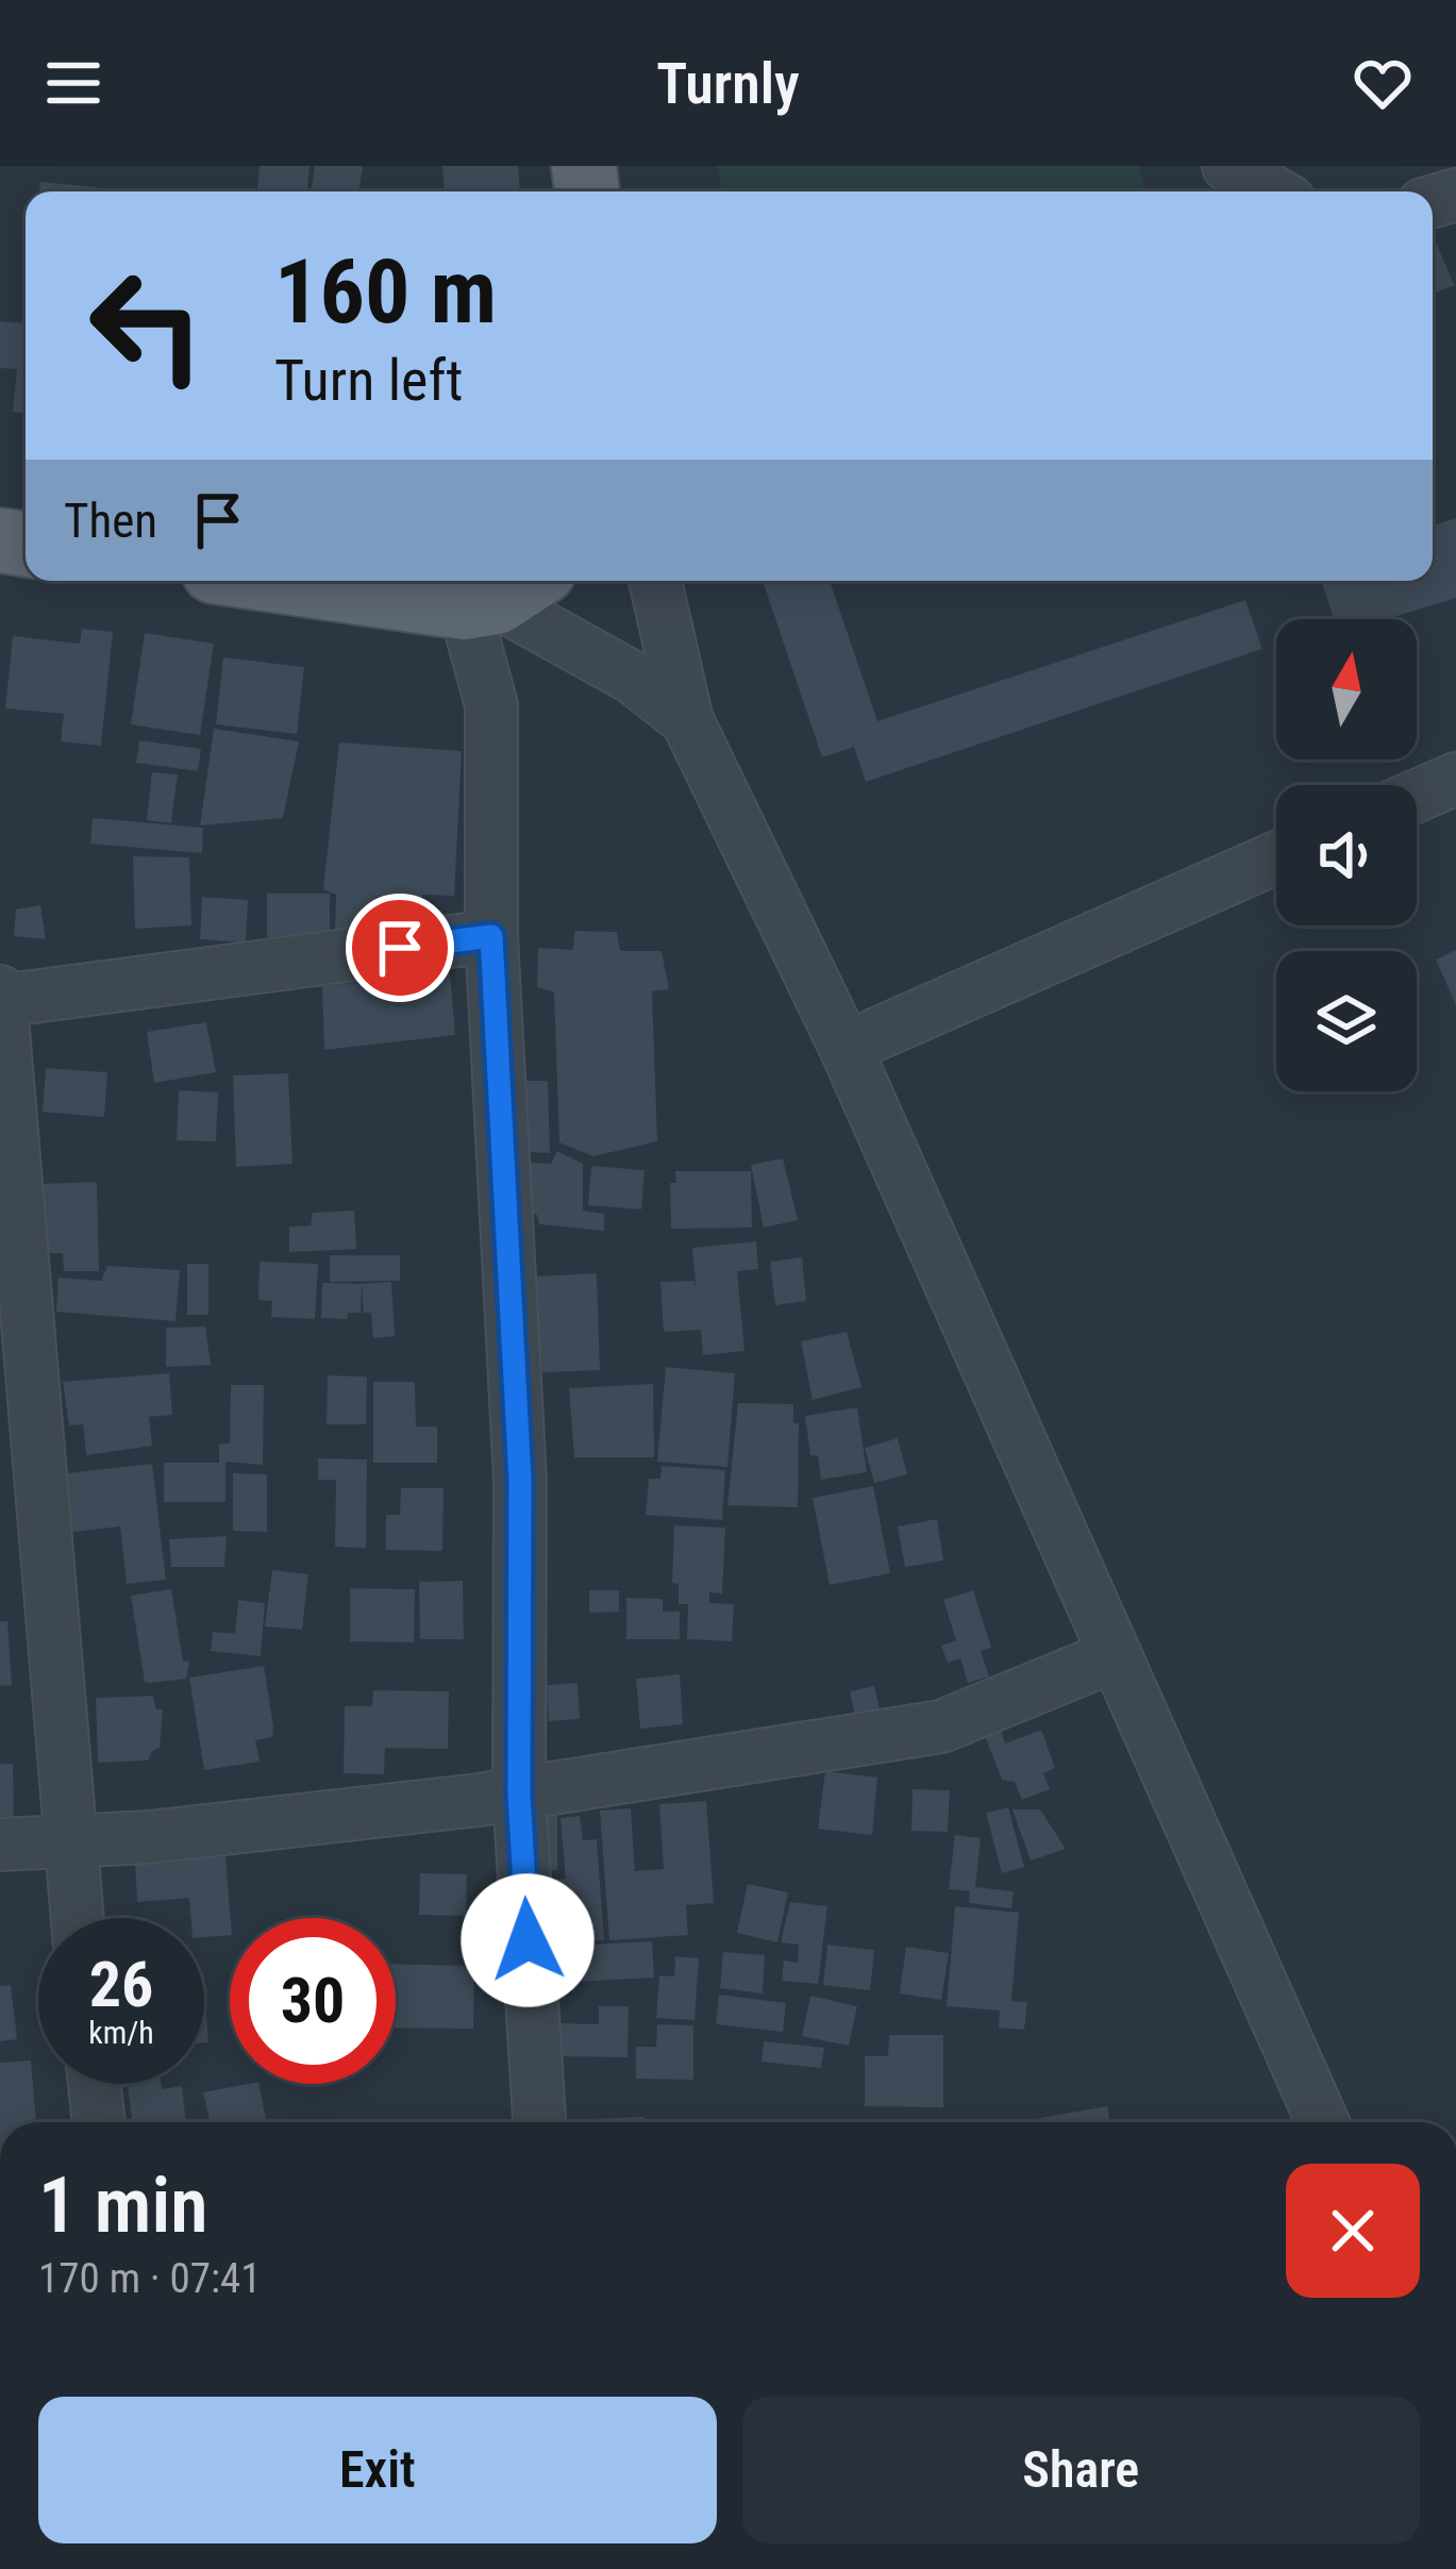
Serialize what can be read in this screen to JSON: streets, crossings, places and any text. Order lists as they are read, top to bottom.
{
  "north": "top",
  "page": {
    "header": "Turnly",
    "turn": ["160 m", "Turn left"],
    "then": "Then",
    "speed": "26 km/h",
    "limit": "30",
    "heading": ["1 min", "170 m · 07:41"],
    "buttons": ["Exit", "Share"]
  }
}
